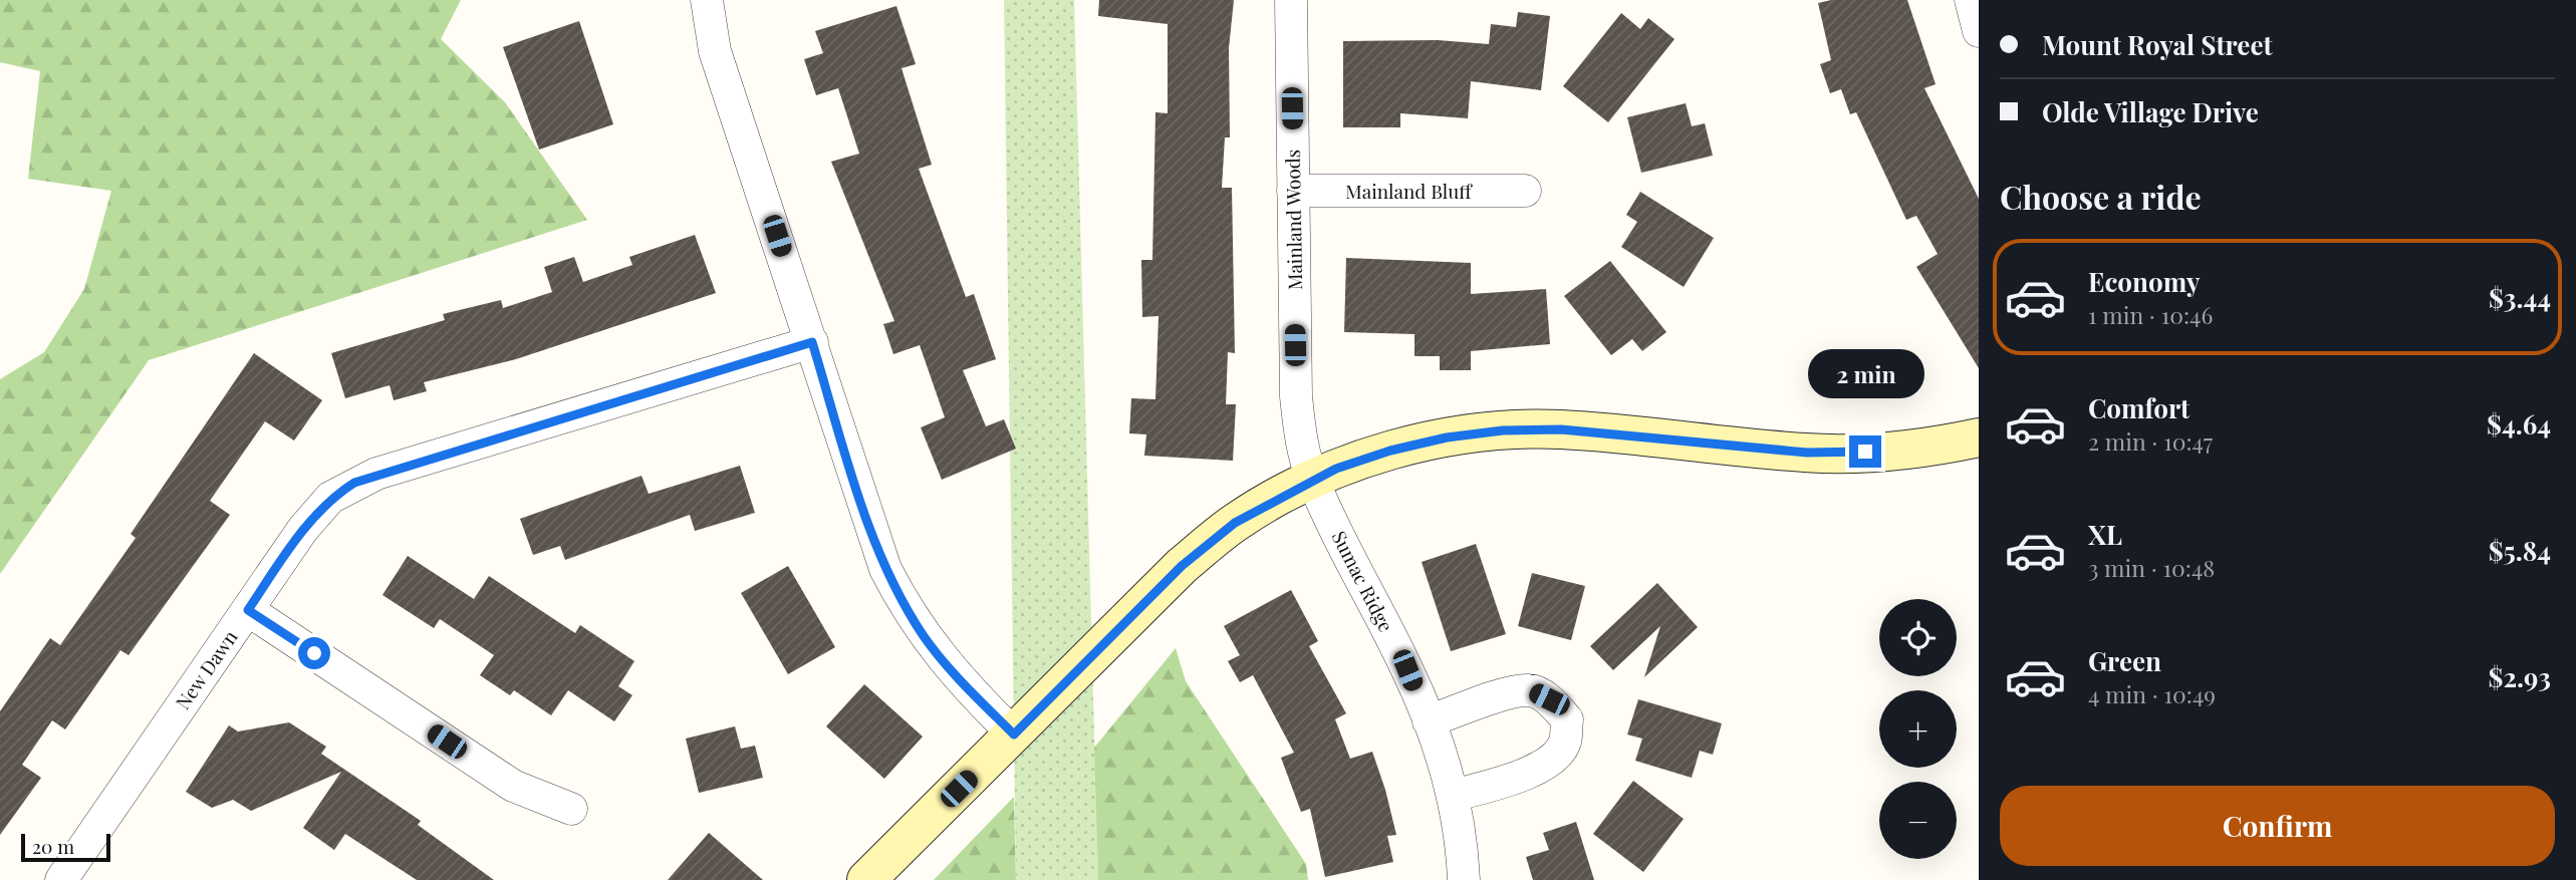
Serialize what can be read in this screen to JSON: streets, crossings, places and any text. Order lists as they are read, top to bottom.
{
  "streets": {
    "street": [
      "Mainland Bluff",
      "Mainland Woods",
      "Sumac Ridge",
      "New Dawn"
    ]
  },
  "crossings": [
    ["Mainland Bluff", "Mainland Woods"],
    ["Mainland Woods", "Sumac Ridge"]
  ],
  "scale_bar": "20 m",
  "page": {
    "banner": ["Mount Royal Street", "Olde Village Drive"],
    "heading": "Choose a ride",
    "list": [
      {
        "name": "Economy",
        "note": "1 min · 10:46",
        "value": "$3.44"
      },
      {
        "name": "Comfort",
        "note": "2 min · 10:47",
        "value": "$4.64"
      },
      {
        "name": "XL",
        "note": "3 min · 10:48",
        "value": "$5.84"
      },
      {
        "name": "Green",
        "note": "4 min · 10:49",
        "value": "$2.93"
      }
    ],
    "bubble": "2 min",
    "map_buttons": ["+", "−"],
    "buttons": "Confirm",
    "scale": "20 m"
  }
}
